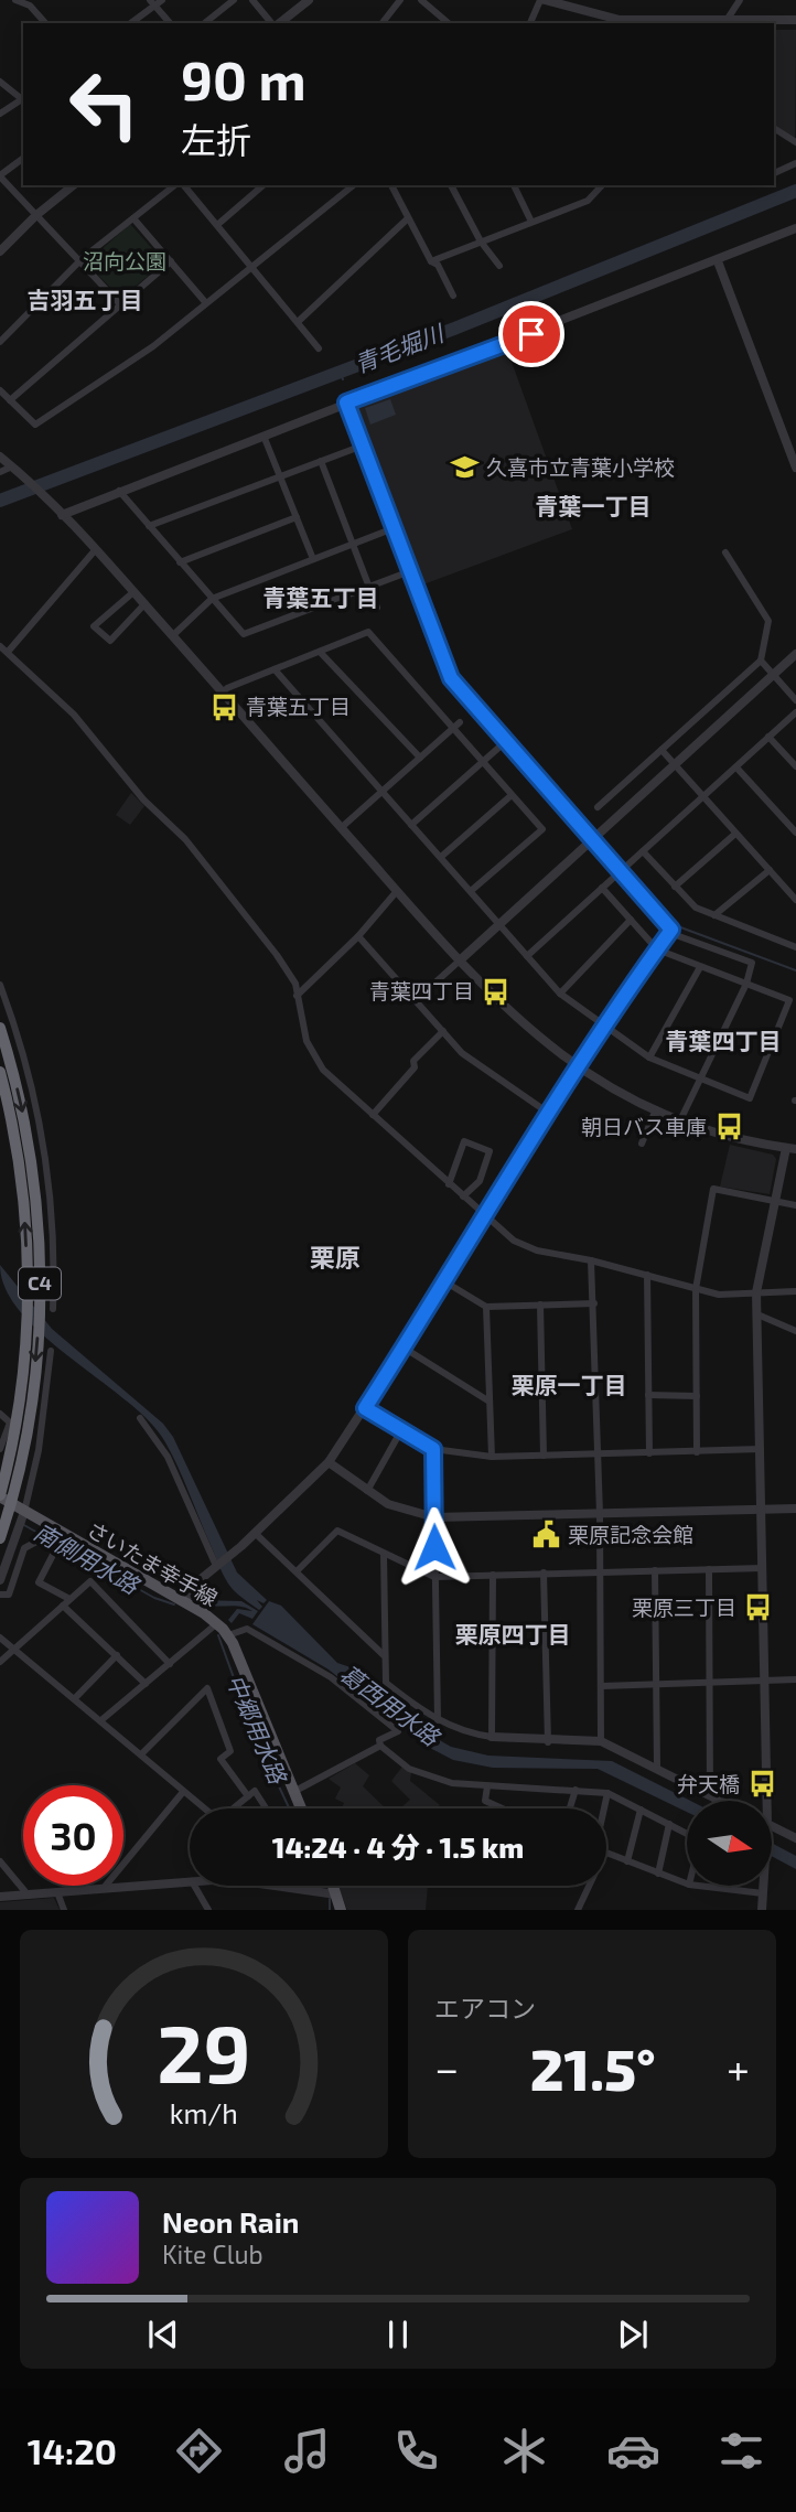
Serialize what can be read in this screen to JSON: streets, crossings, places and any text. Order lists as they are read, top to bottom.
{
  "streets": {
    "highway": ["C4"],
    "main road": ["さいたま幸手線"]
  },
  "crossings": [
    ["C4", "さいたま幸手線"]
  ],
  "districts": [
    "吉羽五丁目",
    "青葉一丁目",
    "青葉五丁目",
    "青葉四丁目",
    "栗原",
    "栗原一丁目",
    "栗原四丁目"
  ],
  "water": [
    "青毛堀川",
    "南側用水路",
    "葛西用水路",
    "中郷用水路"
  ],
  "parks": ["沼向公園"],
  "places": {
    "school or university": ["久喜市立青葉小学校"],
    "bus stop": [
      "青葉五丁目",
      "青葉四丁目",
      "朝日バス車庫",
      "栗原三丁目",
      "弁天橋"
    ],
    "public building": ["栗原記念会館"]
  },
  "north": "right",
  "page": {
    "turn": ["90 m", "左折"],
    "limit": "30",
    "trip": "14:24 · 4 分 · 1.5 km",
    "tile": "エアコン",
    "heat": ["−", "21.5°", "+"],
    "song": ["Neon Rain", "Kite Club"],
    "tabs": "14:20",
    "gauge": ["29", "km/h"]
  }
}
